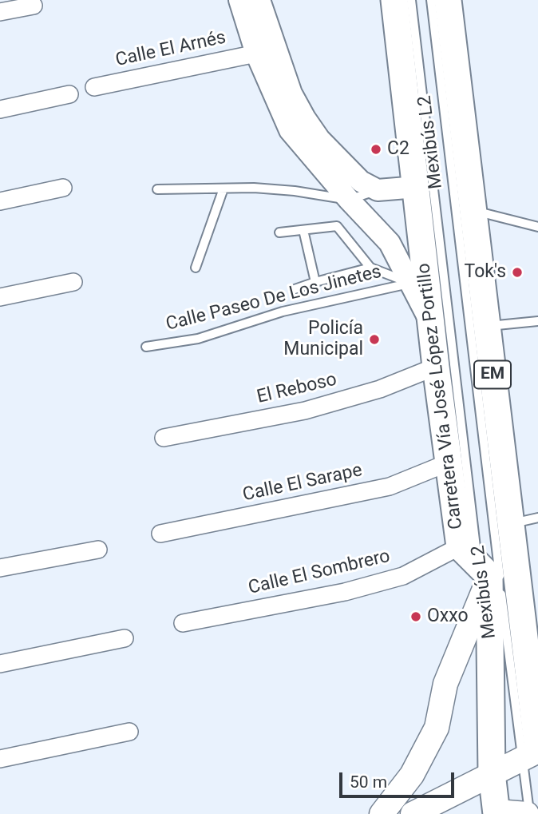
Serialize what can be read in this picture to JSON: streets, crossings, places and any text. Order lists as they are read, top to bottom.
{
  "streets": {
    "main road": ["EM", "Carretera Vía José López Portillo"],
    "street": [
      "Calle El Arnés",
      "El Reboso",
      "Calle El Sarape",
      "Calle El Sombrero"
    ],
    "lane": ["Mexibús L2", "Calle Paseo De Los Jinetes"]
  },
  "crossings": [
    ["Mexibús L2", "EM"],
    ["EM", "Carretera Vía José López Portillo"],
    ["El Reboso", "Carretera Vía José López Portillo"],
    ["Carretera Vía José López Portillo", "Calle El Sarape"],
    ["Carretera Vía José López Portillo", "Calle El Sombrero"]
  ],
  "places": [
    "C2",
    "Tok's",
    "Policía Municipal",
    "Oxxo"
  ],
  "scale_bar": "50 m"
}
